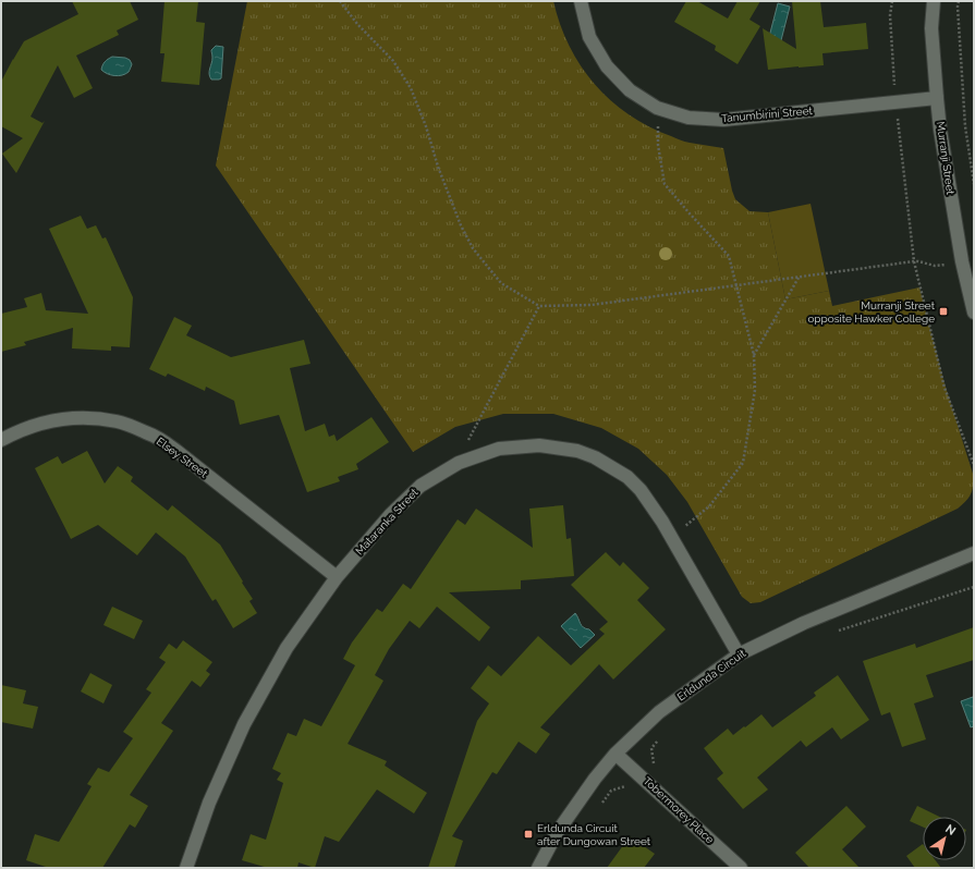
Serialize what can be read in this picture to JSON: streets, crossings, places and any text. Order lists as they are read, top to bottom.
{
  "streets": {
    "street": [
      "Tanumbirini Street",
      "Murranji Street",
      "Elsey Street",
      "Mataranka Street",
      "Erldunda Circuit",
      "Tobermorey Place"
    ]
  },
  "crossings": [
    ["Tanumbirini Street", "Murranji Street"],
    ["Elsey Street", "Mataranka Street"],
    ["Mataranka Street", "Erldunda Circuit"],
    ["Erldunda Circuit", "Tobermorey Place"]
  ],
  "places": {
    "transit": ["Murranji Street opposite Hawker College", "Erldunda Circuit after Dungowan Street"]
  },
  "north": "top right"
}
